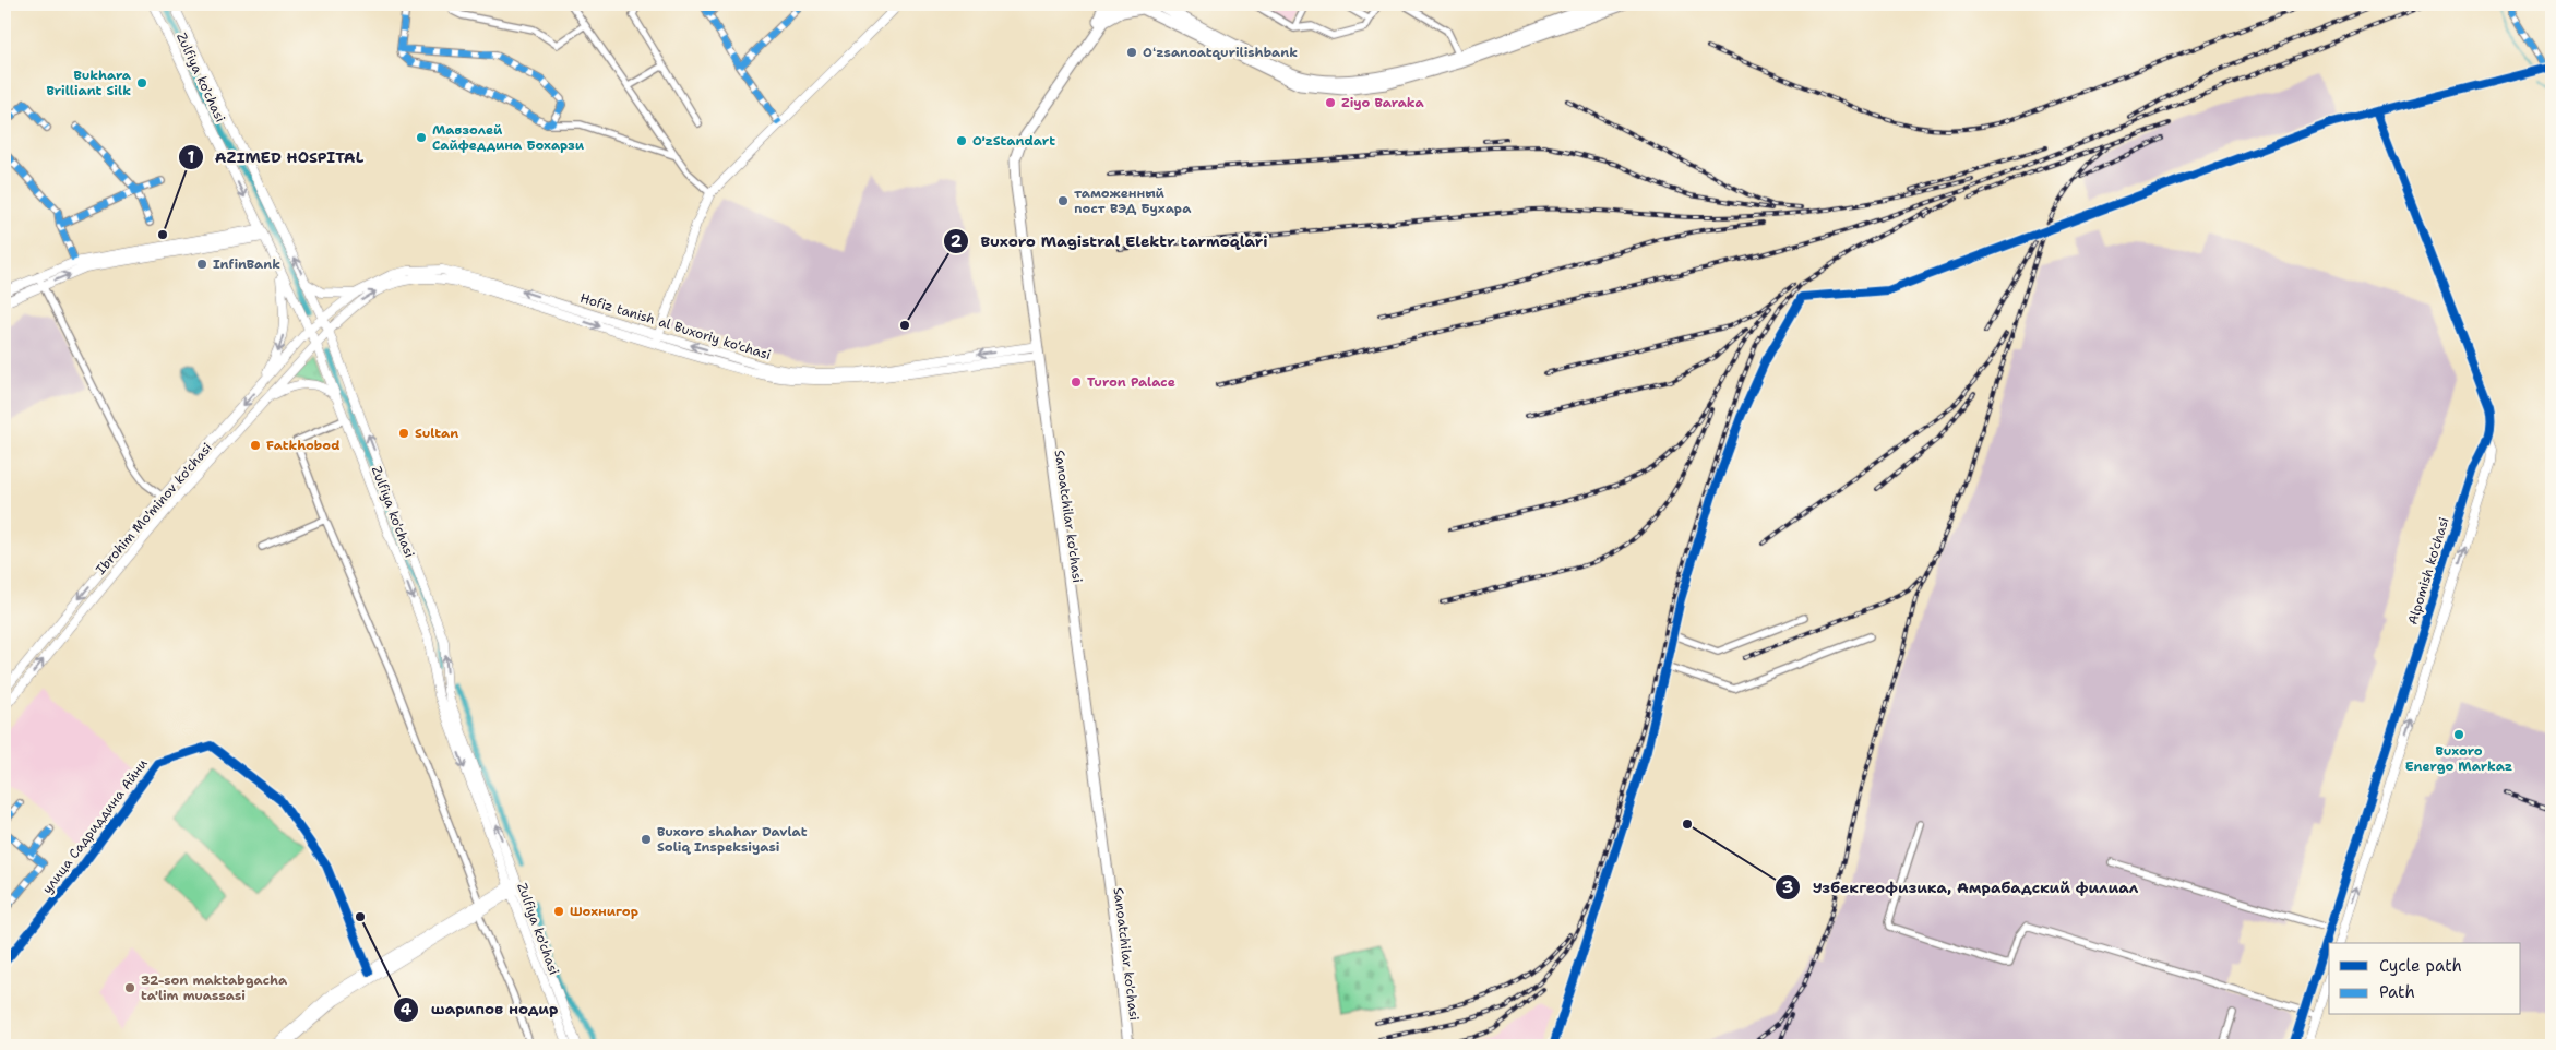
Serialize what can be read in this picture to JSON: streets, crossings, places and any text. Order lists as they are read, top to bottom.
{
  "streets": {
    "main road": [
      "Zulfiya ko'chasi",
      "Hofiz tanish al Buxoriy ko'chasi",
      "Ibrohim Mo'minov ko'chasi",
      "Sanoatchilar ko'chasi",
      "Alpomish ko'chasi"
    ],
    "street": ["улица Садриддина Айни"]
  },
  "crossings": [
    ["Zulfiya ko'chasi", "Hofiz tanish al Buxoriy ko'chasi"],
    ["Zulfiya ko'chasi", "Ibrohim Mo'minov ko'chasi"],
    ["Hofiz tanish al Buxoriy ko'chasi", "Ibrohim Mo'minov ko'chasi"],
    ["Hofiz tanish al Buxoriy ko'chasi", "Sanoatchilar ko'chasi"]
  ],
  "places": [
    "Oʻzsanoatqurilishbank",
    "Bukhara Brilliant Silk",
    "Ziyo Baraka",
    "Мавзолей Сайфеддина Бохарзи",
    "O'zStandart",
    "таможенный пост ВЭД Бухара",
    "AZIMED HOSPITAL",
    "InfinBank",
    "Buxoro Magistral Elektr tarmoqlari",
    "Turon Palace",
    "Sultan",
    "Fatkhobod",
    "Buxoro Energo Markaz",
    "Узбекгеофизика, Амрабадский филиал",
    "Buxoro shahar Davlat Soliq Inspeksiyasi",
    "Шохнигор",
    "шарипов нодир",
    "32-son maktabgacha ta'lim muassasi"
  ],
  "legend": ["Cycle path", "Path"]
}
